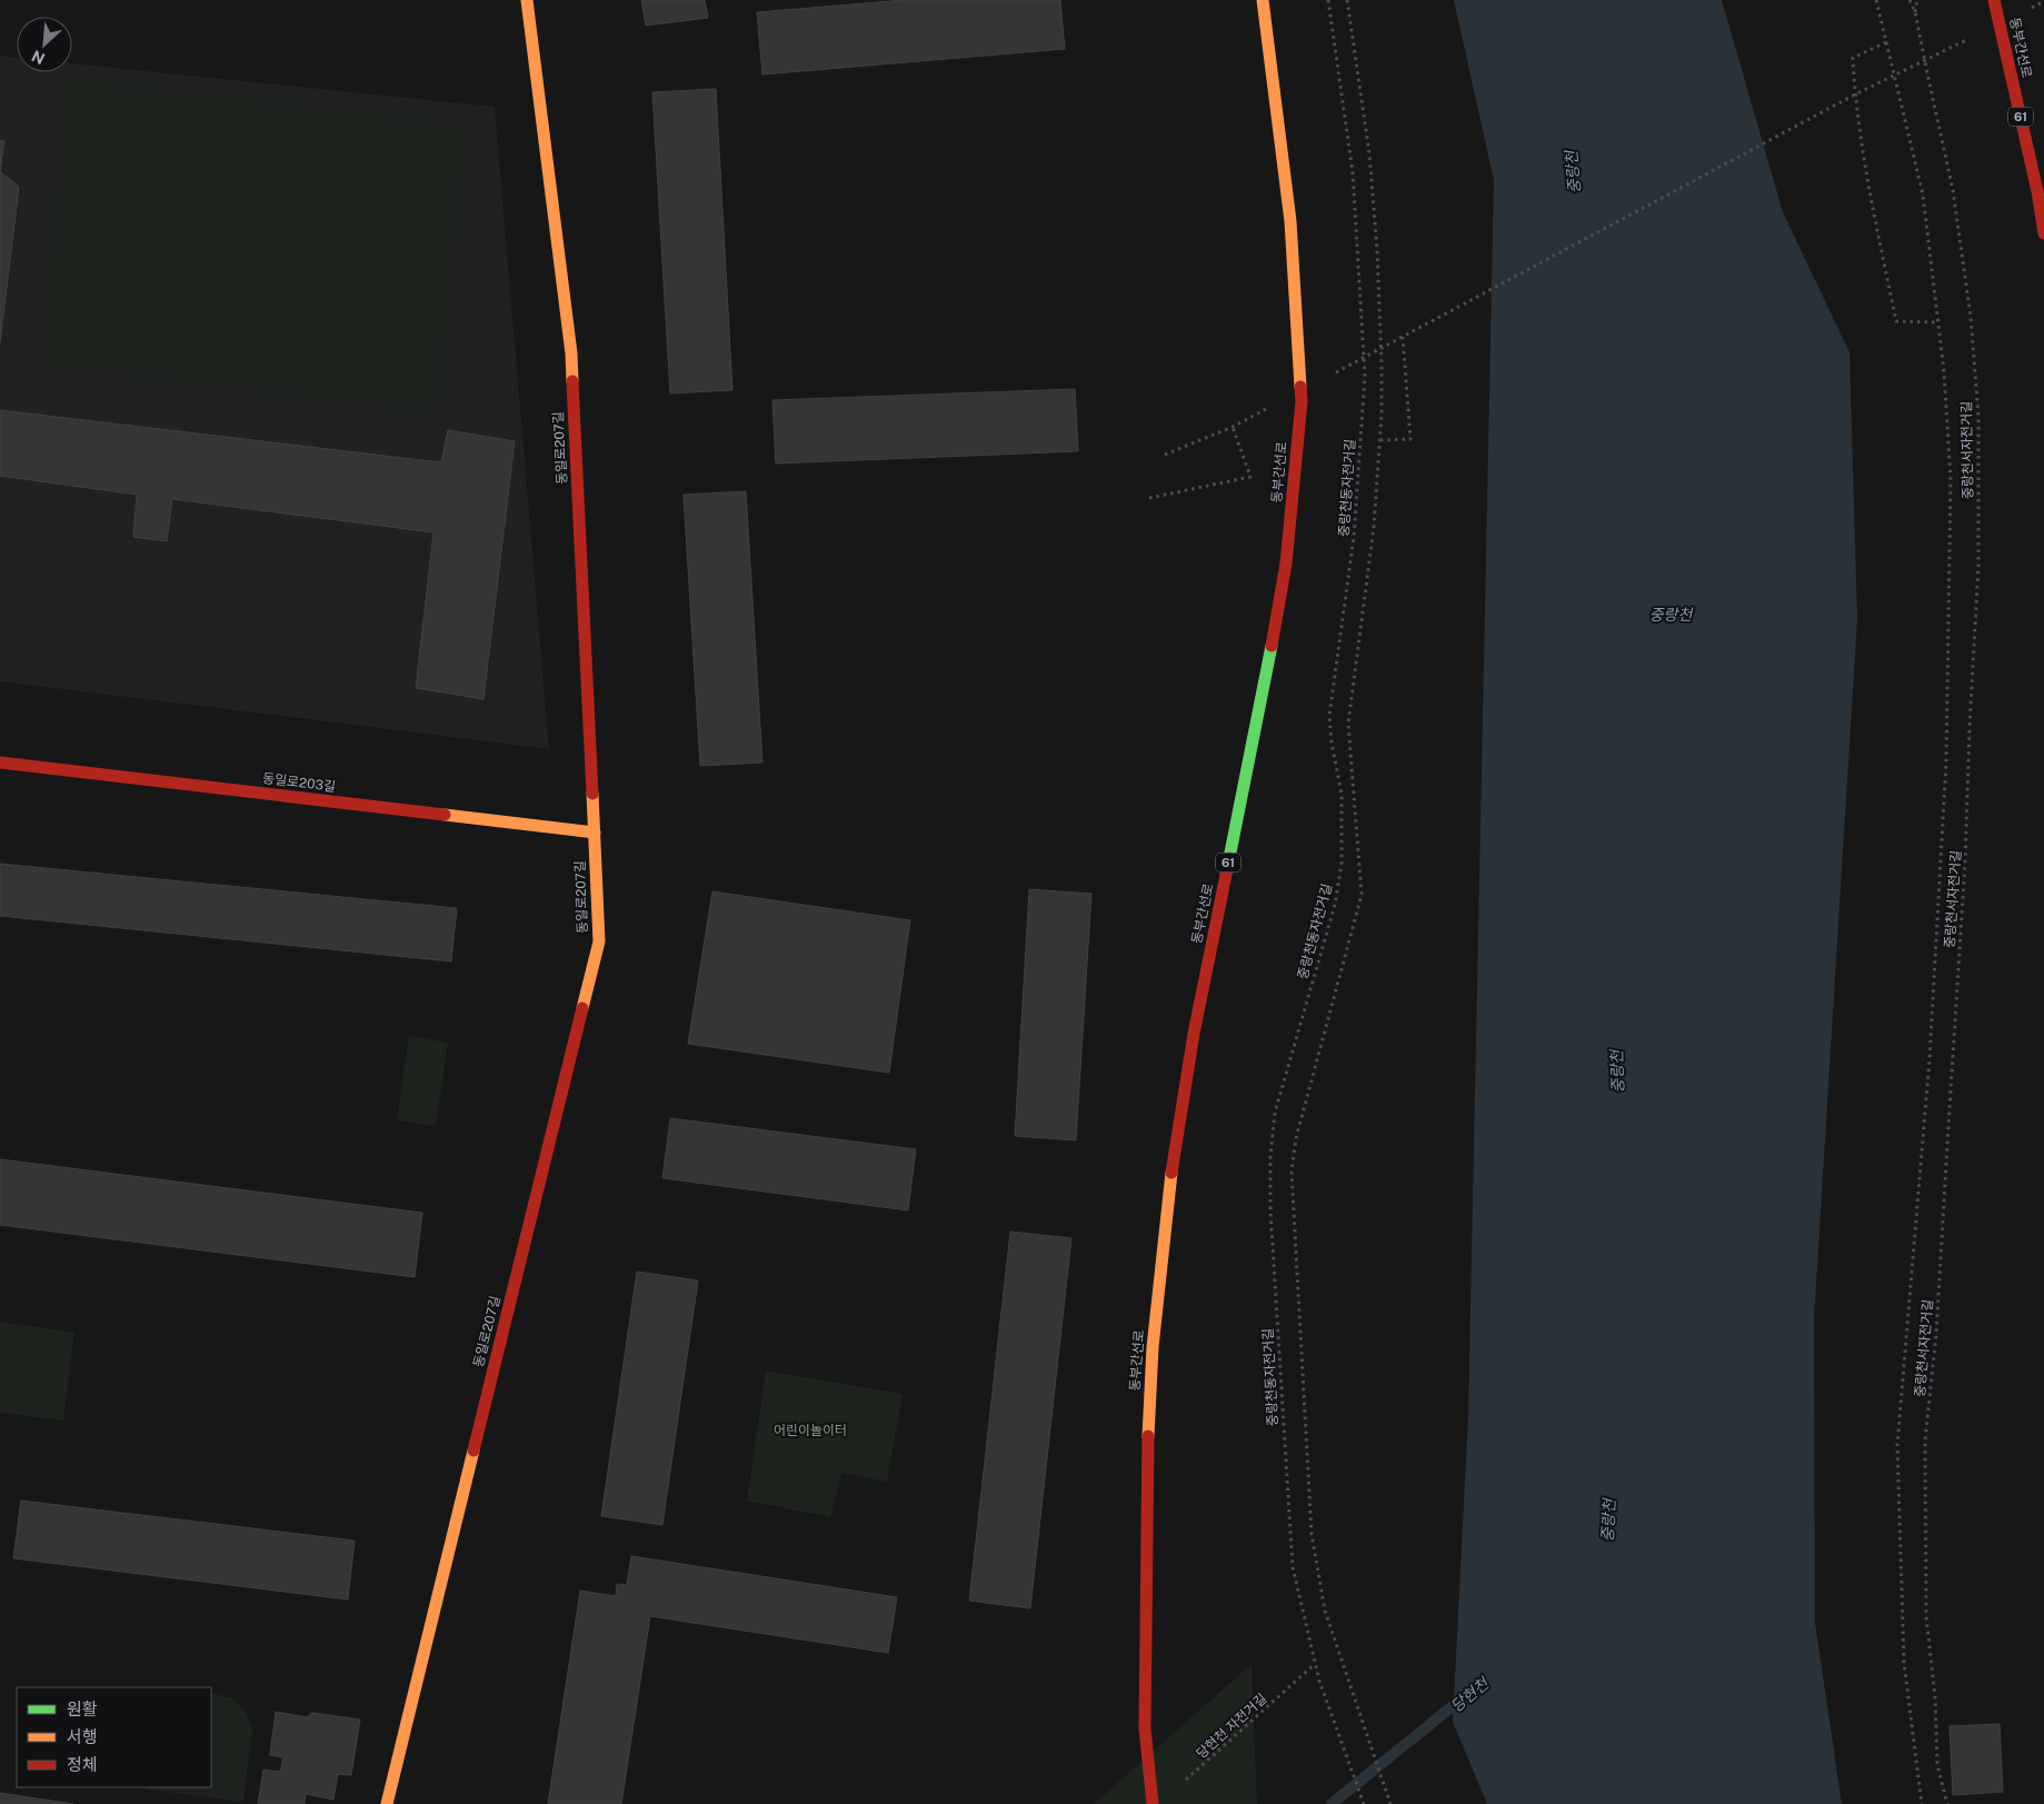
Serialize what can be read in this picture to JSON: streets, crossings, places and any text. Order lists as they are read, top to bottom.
{
  "streets": {
    "main road": [
      "동부간선로",
      "61",
      "동일로207길",
      "동일로203길"
    ],
    "path": ["중랑천서자전거길", "중랑천동자전거길", "당현천 자전거길"]
  },
  "crossings": [
    ["동일로207길", "동일로203길"],
    ["중랑천동자전거길", "당현천 자전거길"]
  ],
  "water": ["중랑천", "당현천"],
  "parks": ["어린이놀이터"],
  "legend": ["원활", "서행", "정체"],
  "north": "bottom left"
}
